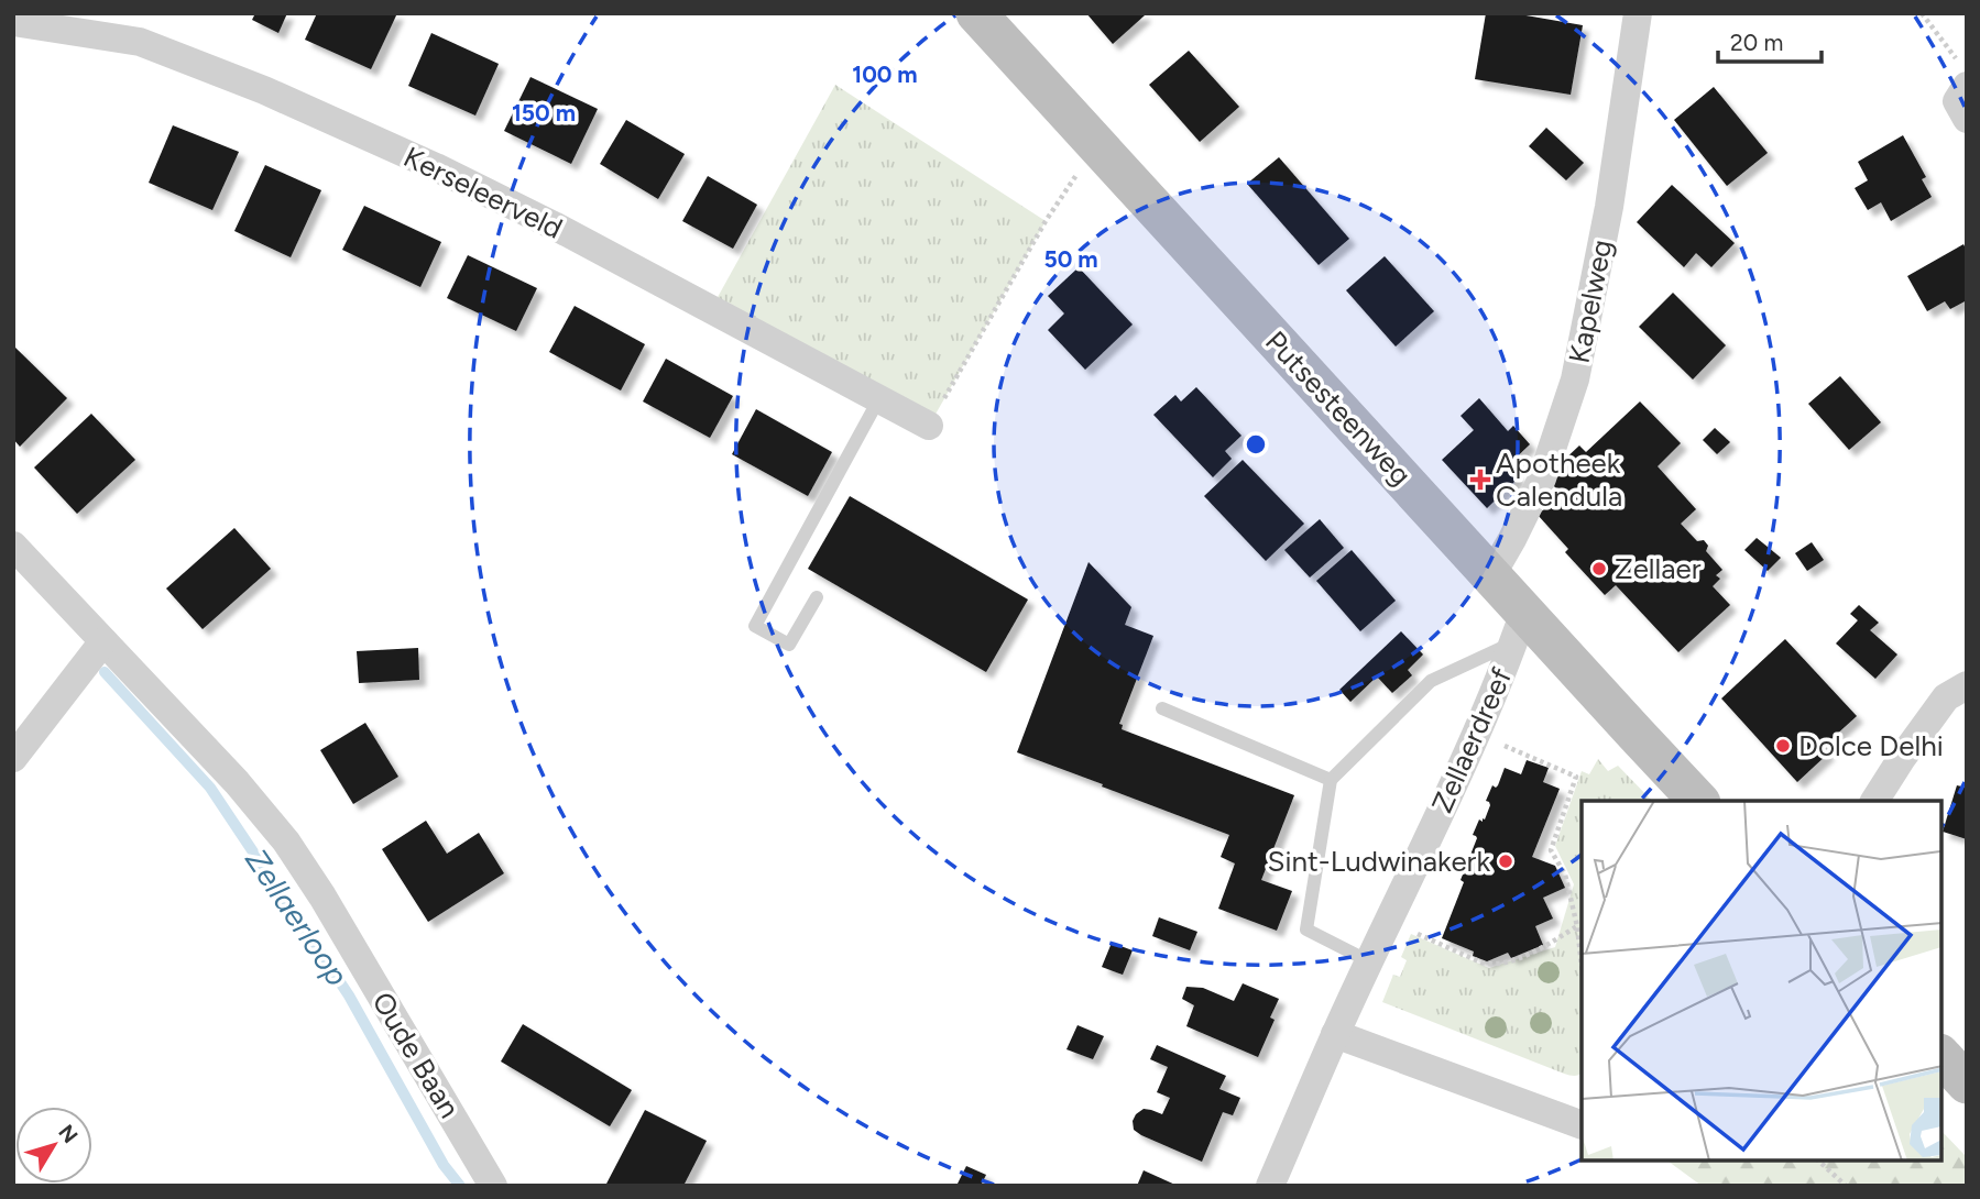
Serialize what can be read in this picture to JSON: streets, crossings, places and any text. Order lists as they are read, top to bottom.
{
  "streets": {
    "main road": ["Putsesteenweg"],
    "street": [
      "Kerseleerveld",
      "Kapelweg",
      "Zellaerdreef",
      "Oude Baan"
    ]
  },
  "crossings": [
    ["Kapelweg", "Putsesteenweg"],
    ["Putsesteenweg", "Zellaerdreef"]
  ],
  "water": ["Zellaerloop"],
  "places": {
    "health": ["Apotheek Calendula"],
    "other": ["Zellaer", "Dolce Delhi", "Sint-Ludwinakerk"]
  },
  "scale_bar": "20 m",
  "north": "top right",
  "rings": ["100 m", "150 m", "50 m"]
}
